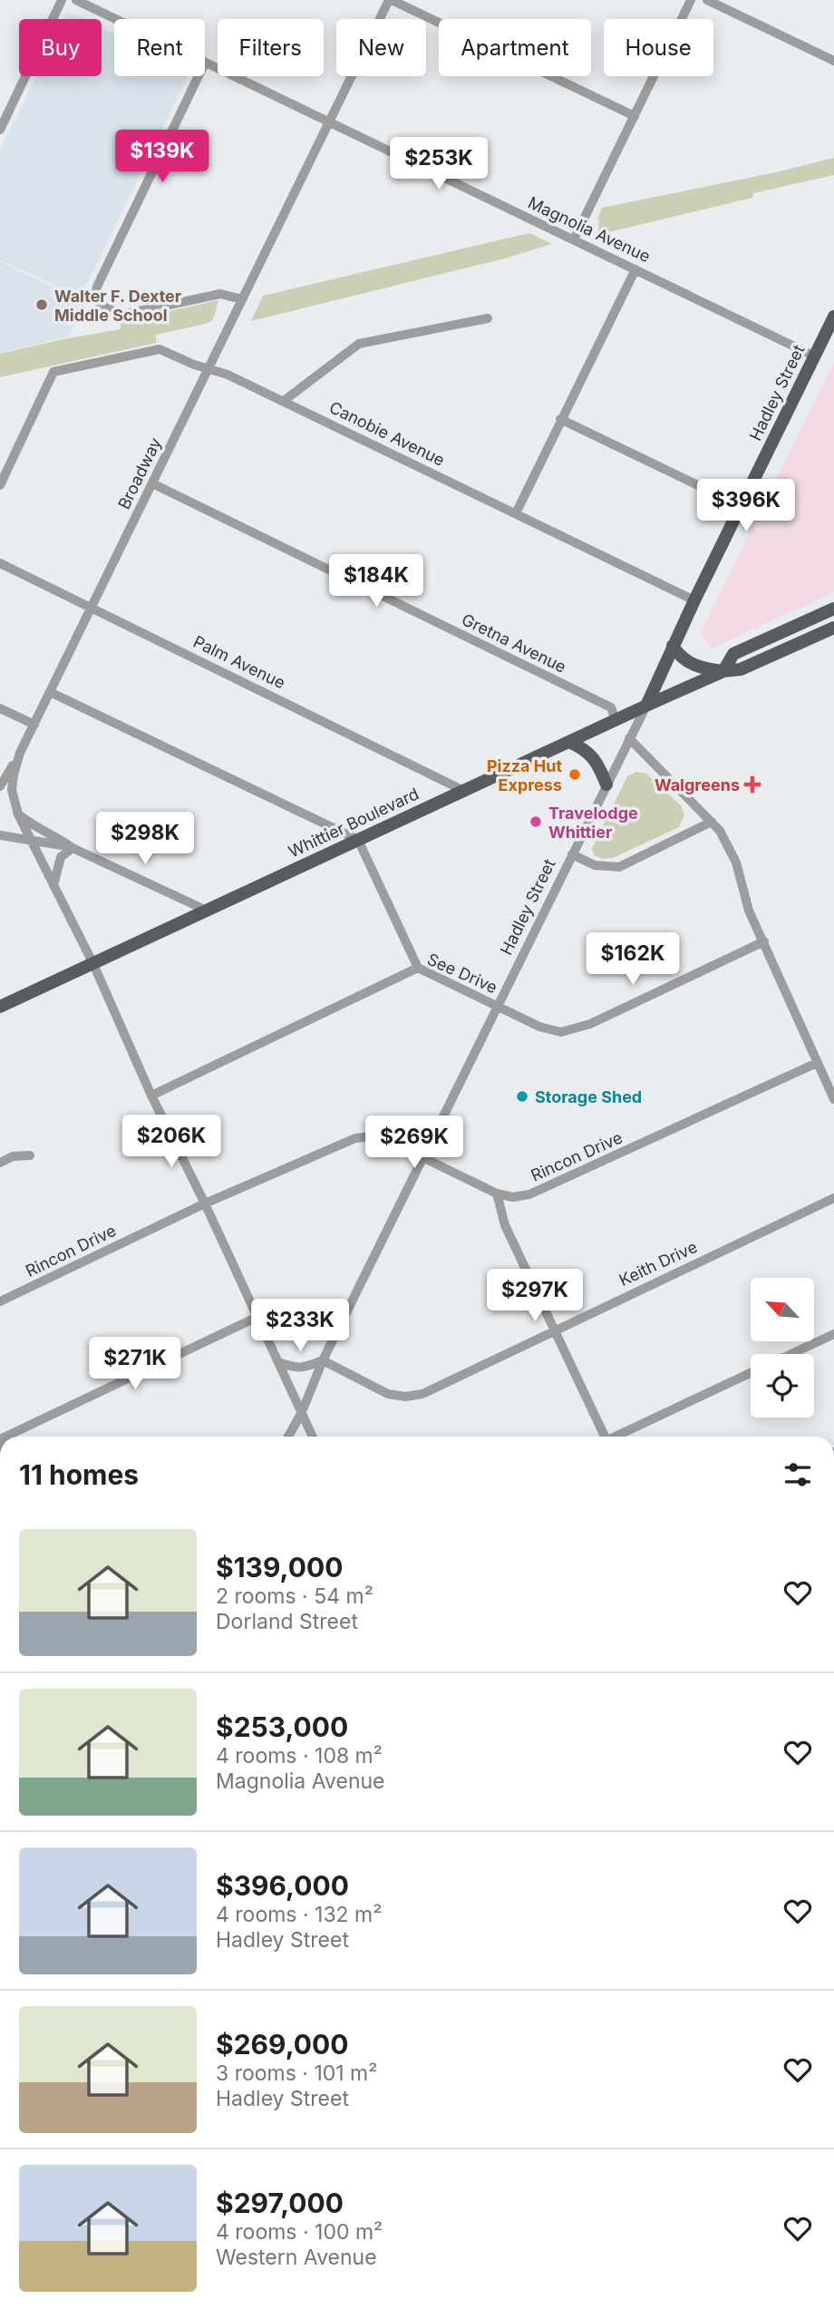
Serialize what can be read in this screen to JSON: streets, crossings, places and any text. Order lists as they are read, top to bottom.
{
  "streets": {
    "main road": ["Hadley Street", "Whittier Boulevard"],
    "street": [
      "Magnolia Avenue",
      "Canobie Avenue",
      "Broadway",
      "Gretna Avenue",
      "Palm Avenue",
      "See Drive",
      "Rincon Drive",
      "Keith Drive"
    ]
  },
  "crossings": [
    ["Magnolia Avenue", "Hadley Street"],
    ["Magnolia Avenue", "Broadway"],
    ["Hadley Street", "Canobie Avenue"],
    ["Hadley Street", "Broadway"],
    ["Hadley Street", "Whittier Boulevard"],
    ["Hadley Street", "See Drive"],
    ["Hadley Street", "Rincon Drive"],
    ["Hadley Street", "Keith Drive"],
    ["Canobie Avenue", "Broadway"],
    ["Broadway", "Gretna Avenue"],
    ["Broadway", "Palm Avenue"],
    ["Broadway", "Whittier Boulevard"],
    ["Broadway", "See Drive"],
    ["Broadway", "Rincon Drive"],
    ["Gretna Avenue", "Whittier Boulevard"],
    ["Palm Avenue", "Whittier Boulevard"]
  ],
  "places": {
    "other": [
      "Walter F. Dexter Middle School",
      "Pizza Hut Express",
      "Travelodge Whittier",
      "Storage Shed"
    ],
    "health": ["Walgreens"]
  },
  "north": "top left",
  "page": {
    "chip": [
      "Buy",
      "Rent",
      "Filters",
      "New",
      "Apartment",
      "House"
    ],
    "price": [
      "$139K",
      "$253K",
      "$396K",
      "$184K",
      "$298K",
      "$162K",
      "$206K",
      "$269K",
      "$297K",
      "$233K",
      "$271K"
    ],
    "heading": "11 homes",
    "list": [
      {
        "name": "$139,000",
        "note": "2 rooms · 54 m² · Dorland Street"
      },
      {
        "name": "$253,000",
        "note": "4 rooms · 108 m² · Magnolia Avenue"
      },
      {
        "name": "$396,000",
        "note": "4 rooms · 132 m² · Hadley Street"
      },
      {
        "name": "$269,000",
        "note": "3 rooms · 101 m² · Hadley Street"
      },
      {
        "name": "$297,000",
        "note": "4 rooms · 100 m² · Western Avenue"
      }
    ]
  }
}
